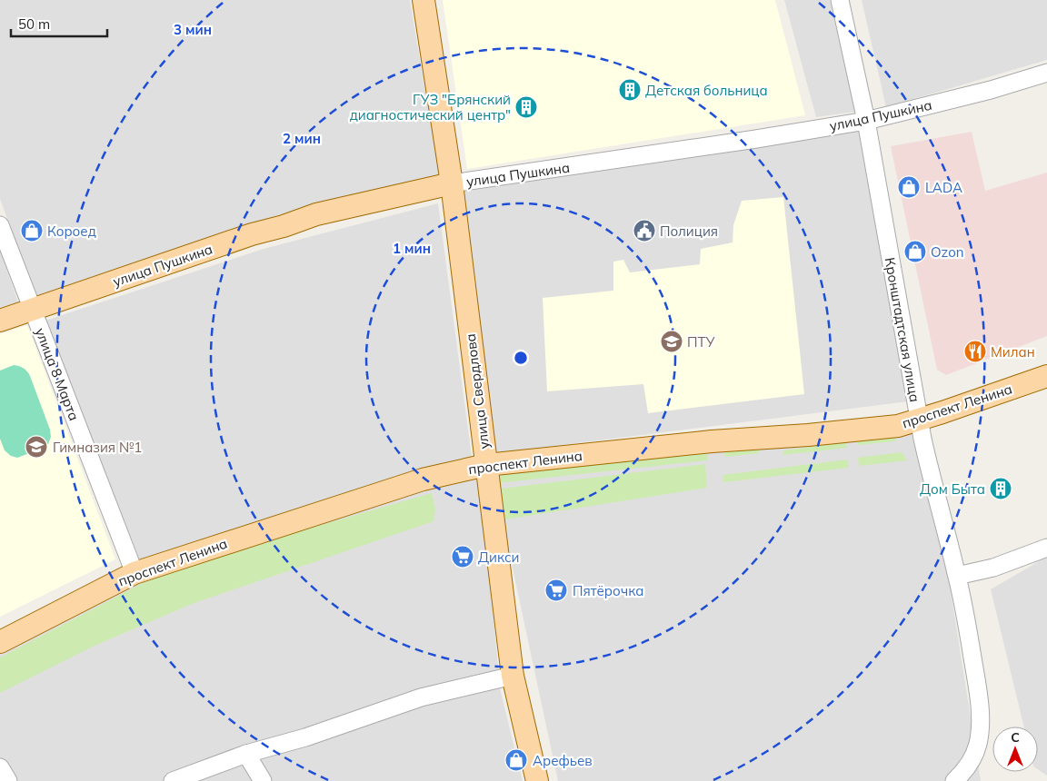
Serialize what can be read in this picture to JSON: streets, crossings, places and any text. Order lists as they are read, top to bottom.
{
  "streets": {
    "main road": ["улица Пушкина", "улица Свердлова", "проспект Ленина"],
    "street": ["Кронштадтская улица", "улица 8 Марта"]
  },
  "crossings": [
    ["улица Пушкина", "Кронштадтская улица"],
    ["улица Пушкина", "улица 8 Марта"],
    ["улица Пушкина", "улица Свердлова"],
    ["Кронштадтская улица", "проспект Ленина"],
    ["улица 8 Марта", "проспект Ленина"],
    ["улица Свердлова", "проспект Ленина"]
  ],
  "places": {
    "building": ["Детская больница", "ГУЗ \"Брянский диагностический центр\"", "Дом Быта"],
    "shop": [
      "LADA",
      "Короед",
      "Ozon",
      "Арефьев"
    ],
    "public building": ["Полиция"],
    "school or university": ["ПТУ", "Гимназия №1"],
    "restaurant": ["Милан"],
    "supermarket": ["Дикси", "Пятёрочка"]
  },
  "scale_bar": "50 m",
  "north": "top",
  "rings": ["3 мин", "2 мин", "1 мин"]
}
